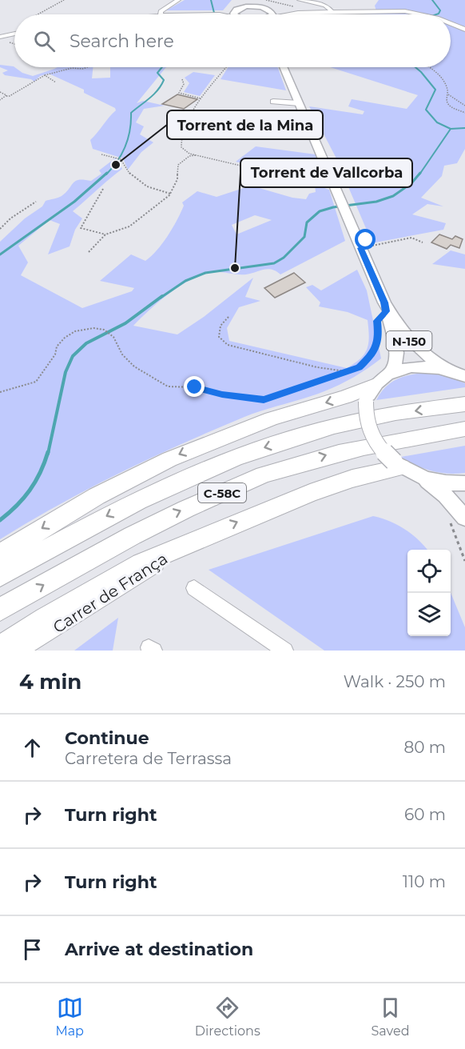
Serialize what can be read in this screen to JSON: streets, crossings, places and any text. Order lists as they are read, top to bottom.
{
  "streets": {
    "highway": ["C-58C"],
    "main road": ["N-150"],
    "street": ["Carrer de França"]
  },
  "places": ["Torrent de la Mina", "Torrent de Vallcorba"],
  "page": {
    "search": "Search here",
    "heading": ["4 min", "Walk · 250 m"],
    "list": [
      ["Continue", "Carretera de Terrassa", "80 m"],
      ["Turn right", "60 m"],
      ["Turn right", "110 m"],
      "Arrive at destination"
    ],
    "nav": ["Map", "Directions", "Saved"]
  }
}
